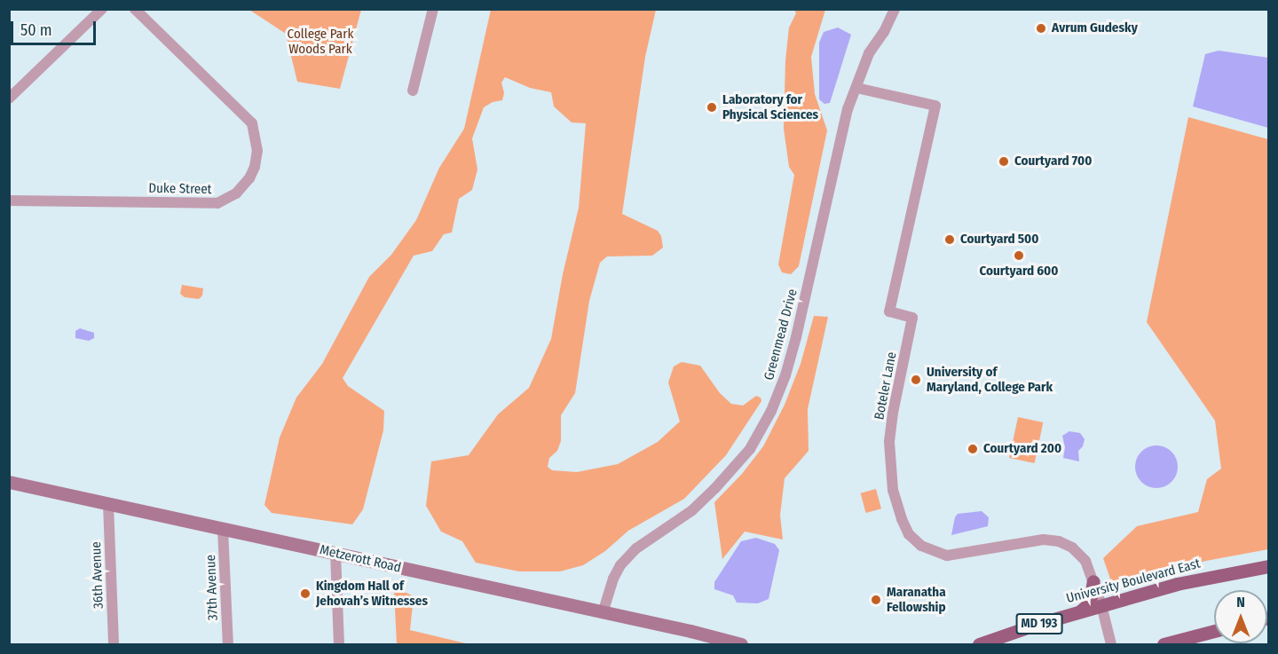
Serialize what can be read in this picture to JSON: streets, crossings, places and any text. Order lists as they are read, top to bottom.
{
  "streets": {
    "main road": ["University Boulevard East", "MD 193"],
    "street": [
      "Duke Street",
      "Greenmead Drive",
      "Boteler Lane",
      "Metzerott Road",
      "36th Avenue",
      "37th Avenue"
    ]
  },
  "crossings": [
    ["Greenmead Drive", "Boteler Lane"],
    ["Greenmead Drive", "Metzerott Road"],
    ["Boteler Lane", "University Boulevard East"],
    ["Metzerott Road", "36th Avenue"],
    ["Metzerott Road", "37th Avenue"]
  ],
  "parks": ["College Park Woods Park"],
  "places": [
    "Avrum Gudesky",
    "Laboratory for Physical Sciences",
    "Courtyard 700",
    "Courtyard 500",
    "Courtyard 600",
    "University of Maryland, College Park",
    "Courtyard 200",
    "Kingdom Hall of Jehovah’s Witnesses",
    "Maranatha Fellowship"
  ],
  "scale_bar": "50 m",
  "north": "top"
}
